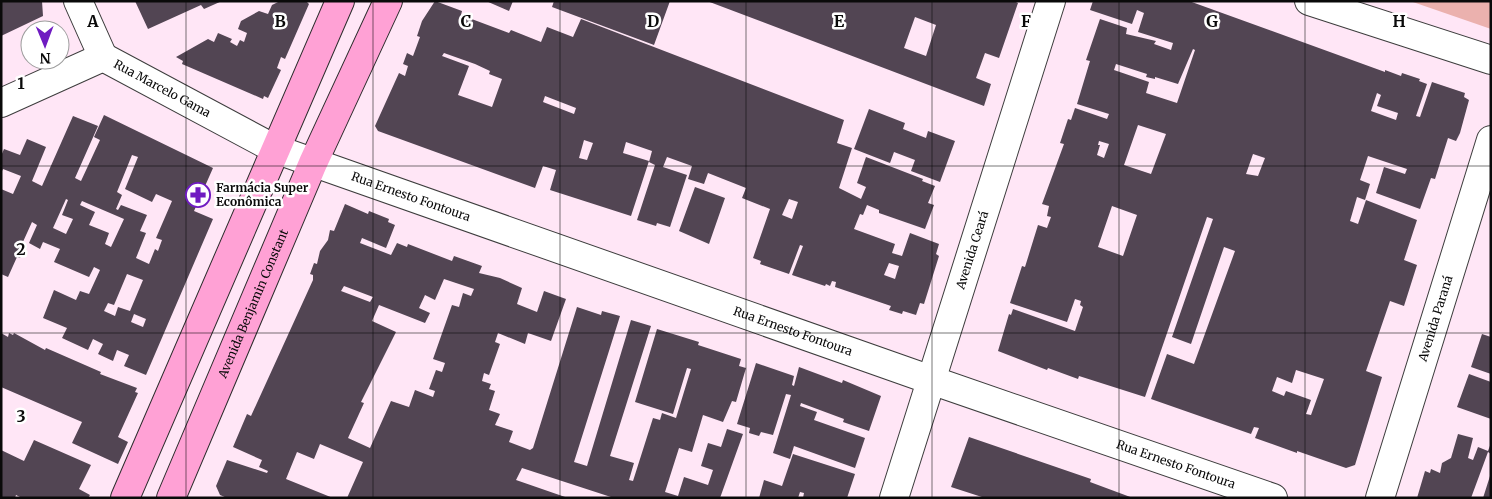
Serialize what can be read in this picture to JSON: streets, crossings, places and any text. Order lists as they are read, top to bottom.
{
  "streets": {
    "main road": ["Avenida Benjamin Constant"],
    "street": [
      "Rua Marcelo Gama",
      "Rua Ernesto Fontoura",
      "Avenida Ceará",
      "Avenida Paraná"
    ]
  },
  "crossings": [
    ["Rua Marcelo Gama", "Rua Ernesto Fontoura"],
    ["Rua Marcelo Gama", "Avenida Benjamin Constant"],
    ["Rua Ernesto Fontoura", "Avenida Ceará"],
    ["Rua Ernesto Fontoura", "Avenida Benjamin Constant"]
  ],
  "places": {
    "pharmacy": ["Farmácia Super Econômica"]
  },
  "north": "bottom",
  "grid": {
    "columns": [
      "A",
      "B",
      "C",
      "D",
      "E",
      "F",
      "G",
      "H"
    ],
    "rows": ["1", "2", "3"]
  }
}
